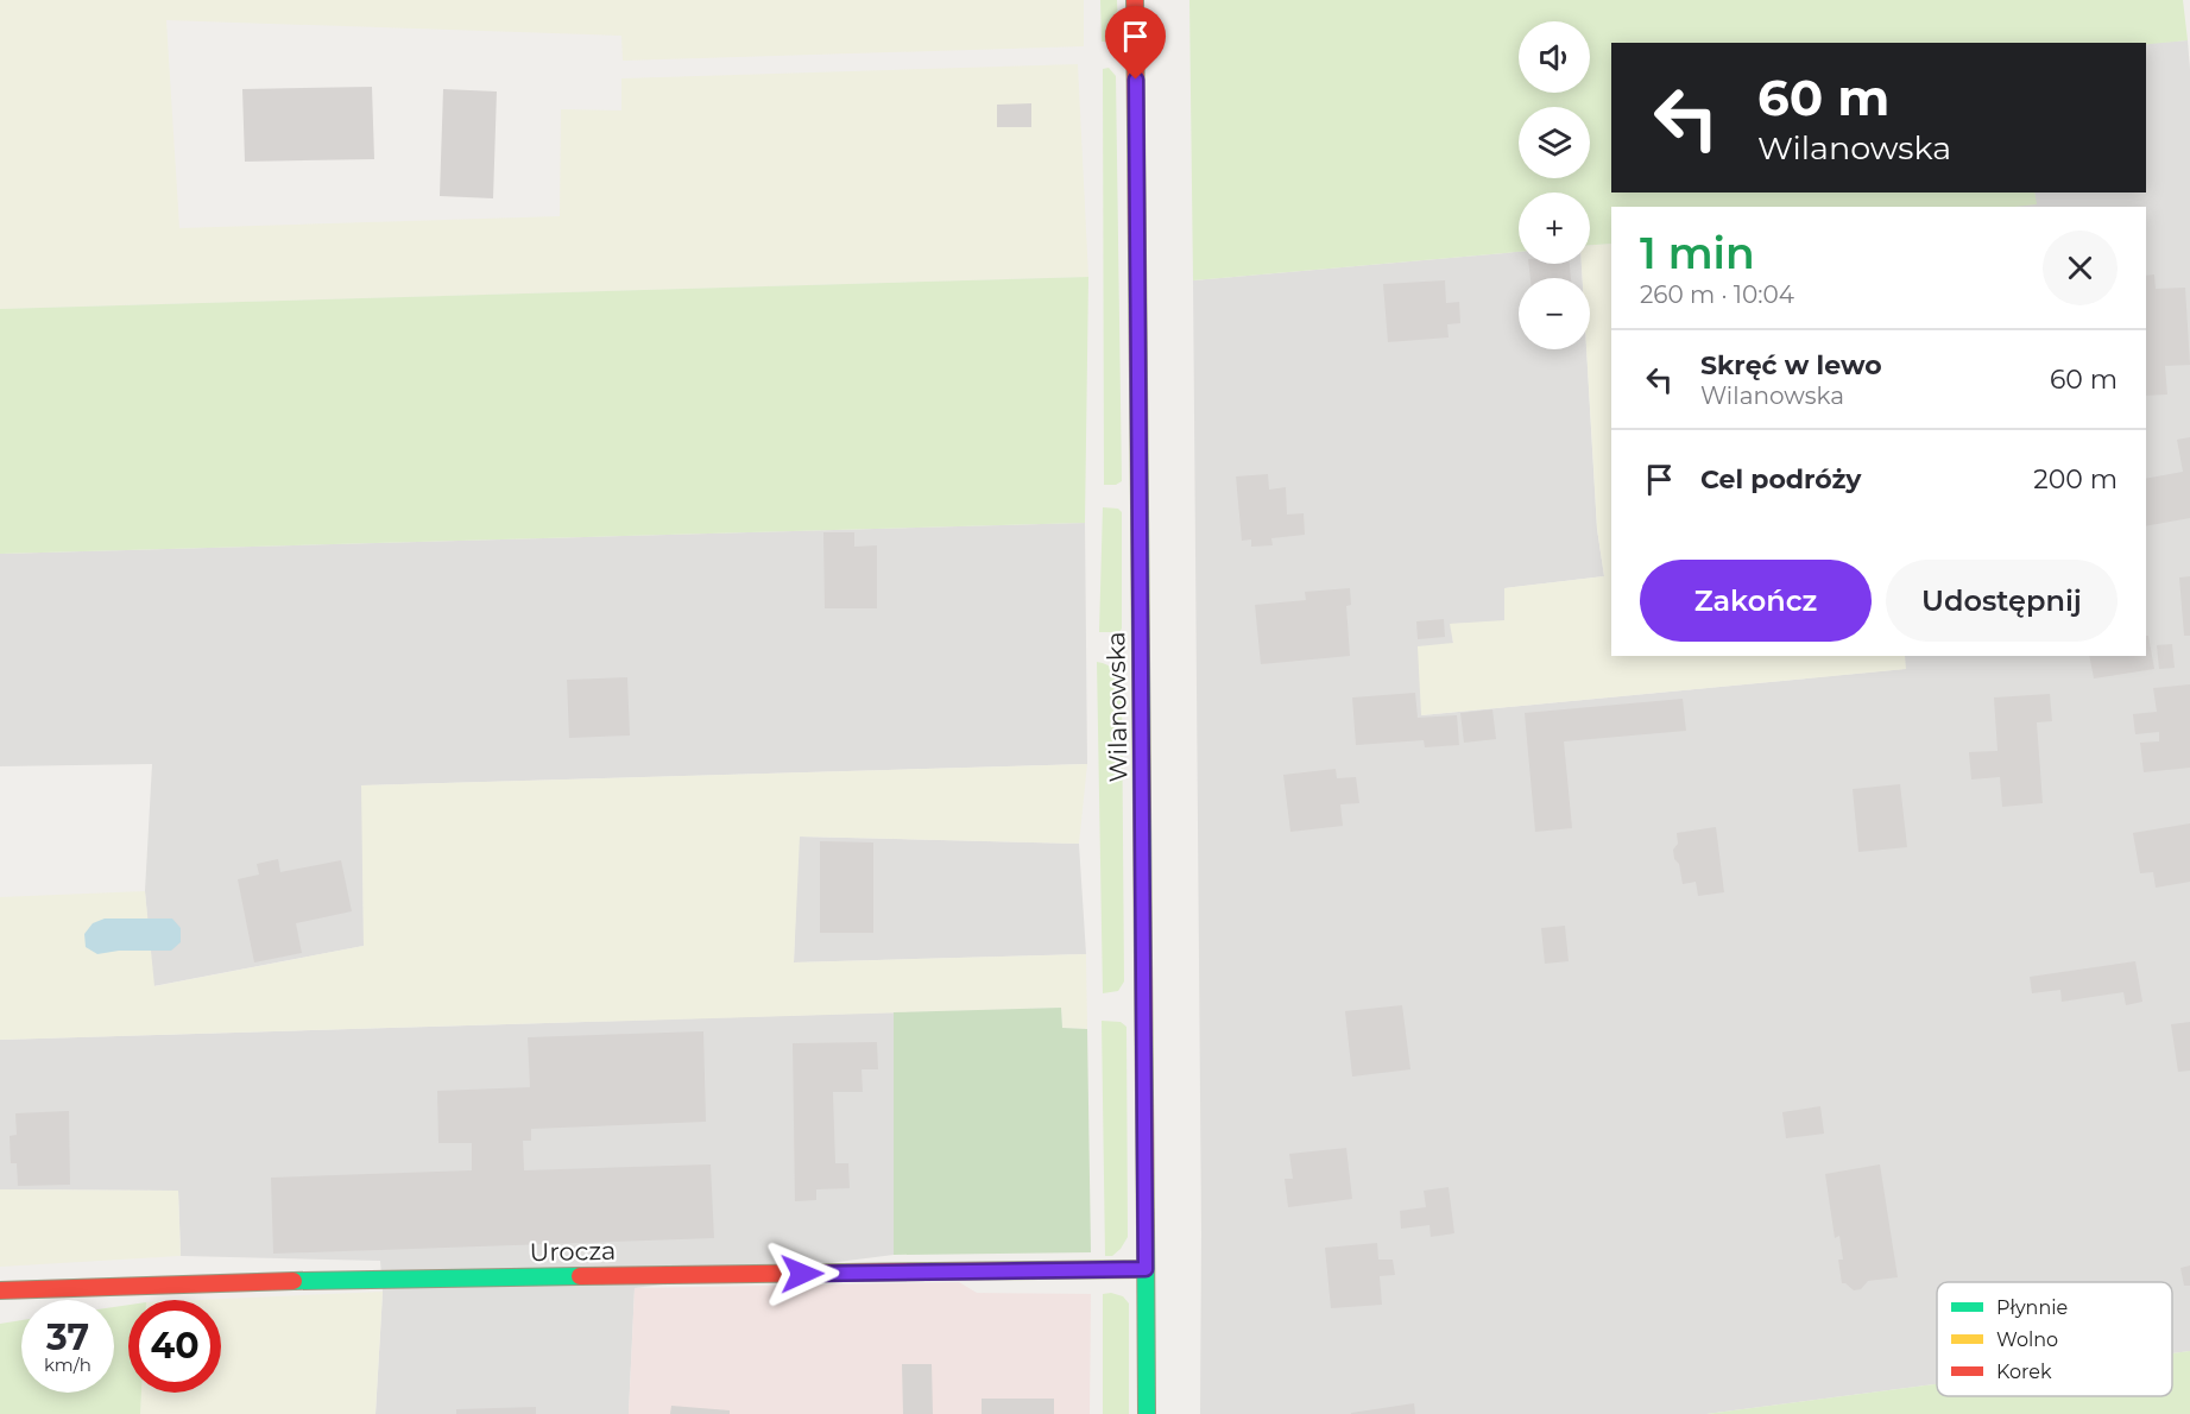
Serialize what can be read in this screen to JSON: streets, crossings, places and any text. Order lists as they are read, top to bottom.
{
  "streets": {
    "main road": ["Wilanowska", "Urocza"]
  },
  "crossings": [
    ["Wilanowska", "Urocza"]
  ],
  "legend": ["Płynnie", "Wolno", "Korek"],
  "page": {
    "map_buttons": ["+", "−"],
    "turn": ["60 m", "Wilanowska"],
    "heading": ["1 min", "260 m · 10:04"],
    "list": [
      {
        "name": "Skręć w lewo",
        "note": "Wilanowska",
        "value": "60 m"
      },
      {
        "name": "Cel podróży",
        "value": "200 m"
      }
    ],
    "buttons": ["Zakończ", "Udostępnij"],
    "speed": "37 km/h",
    "limit": "40"
  }
}
